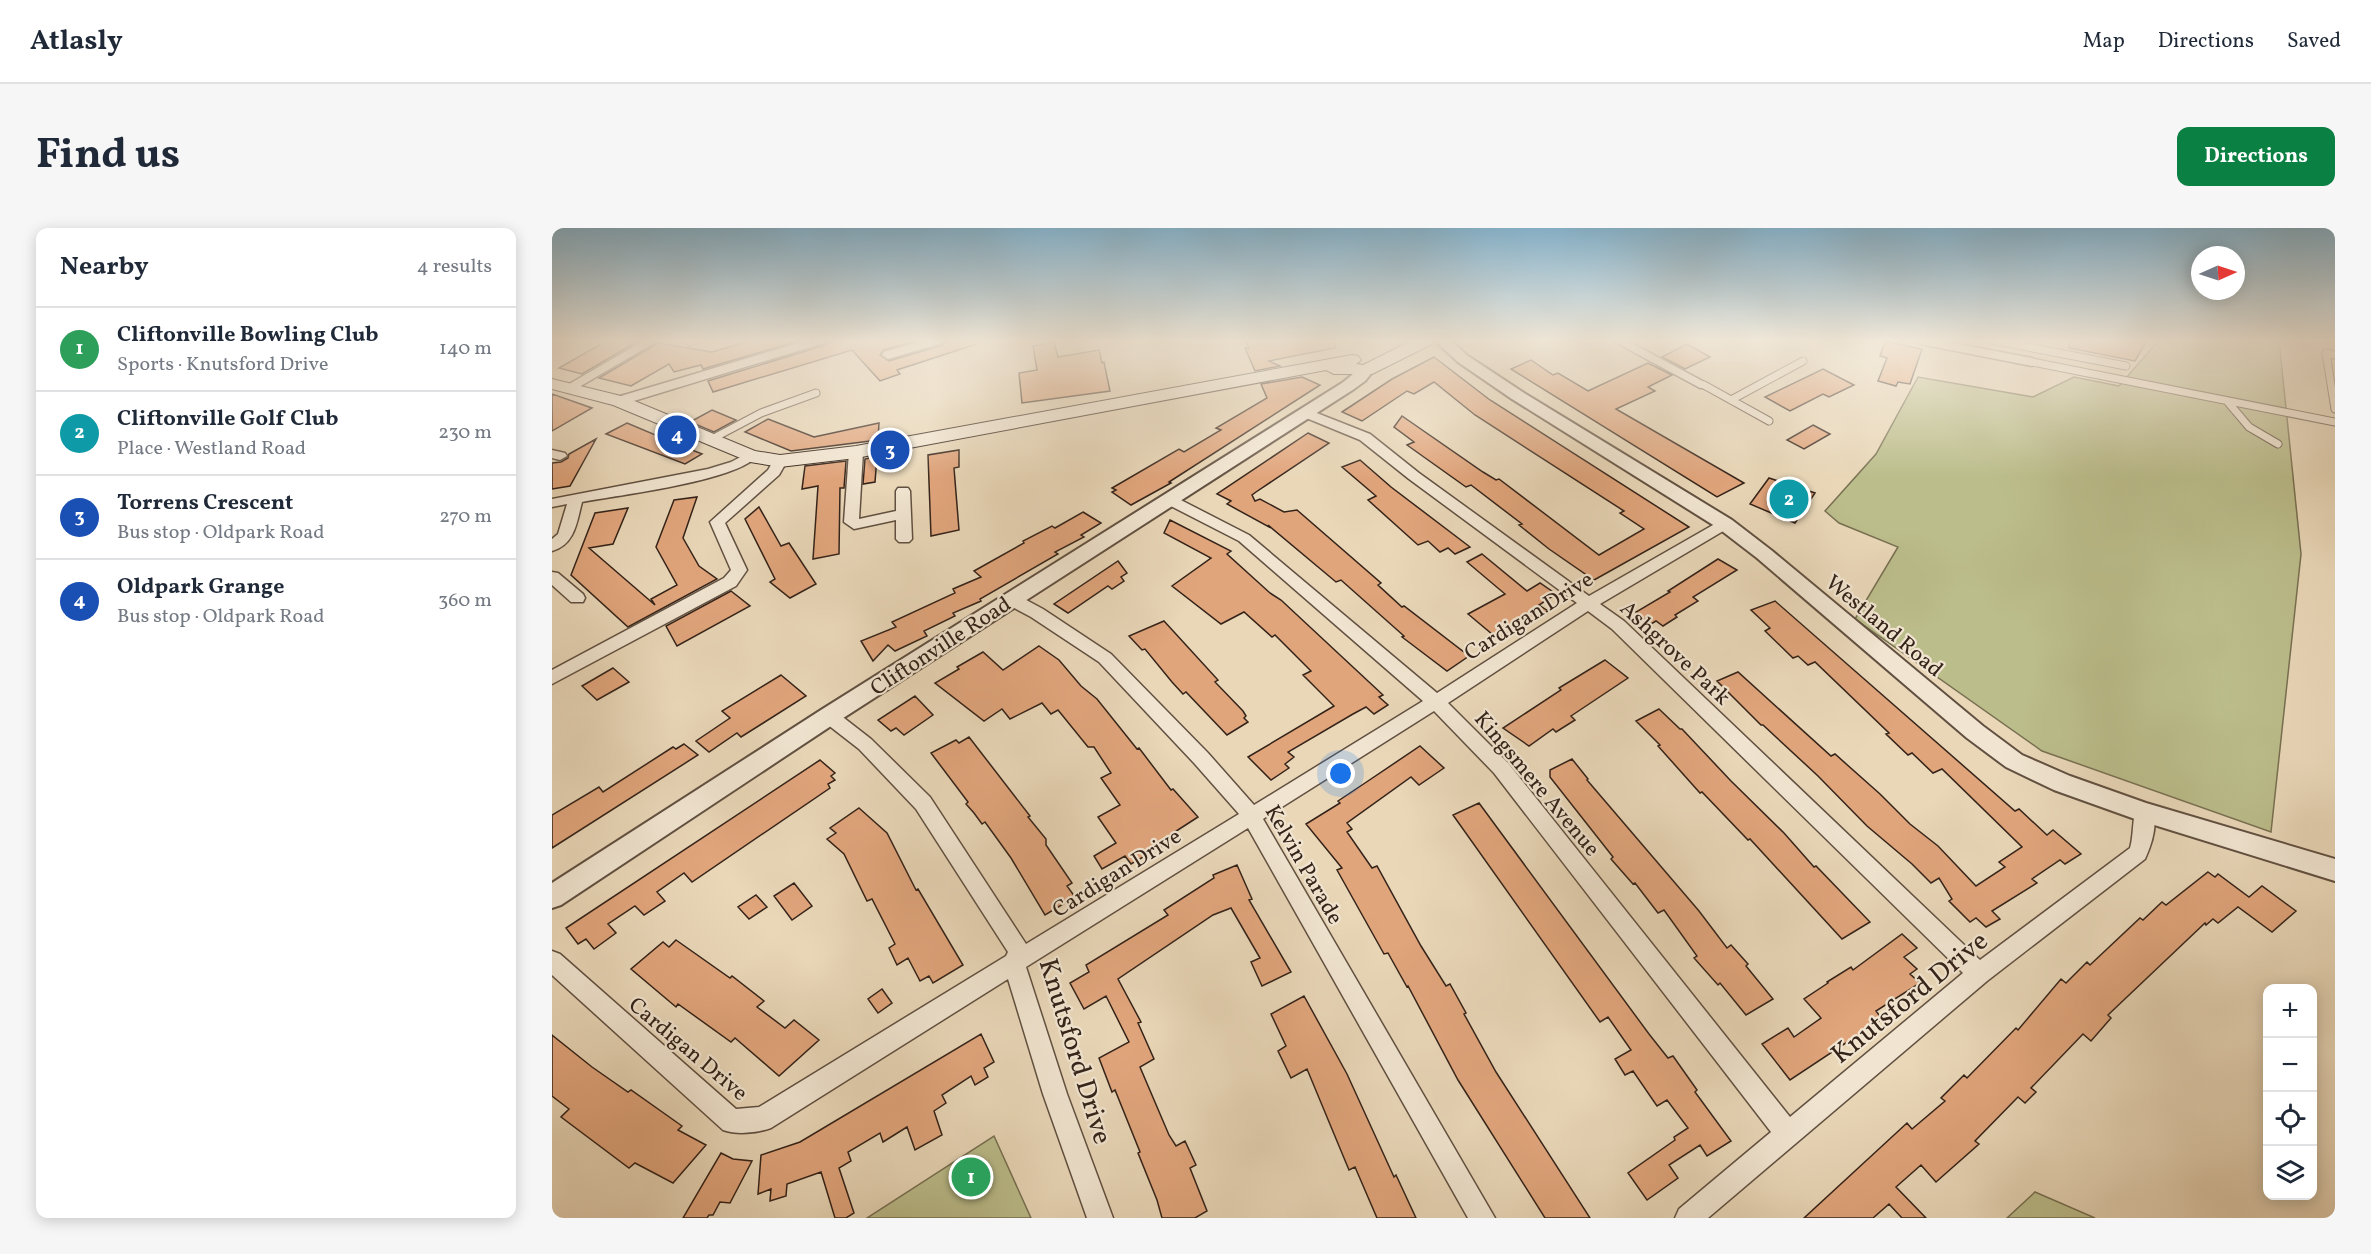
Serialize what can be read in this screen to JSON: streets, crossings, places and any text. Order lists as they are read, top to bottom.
{
  "streets": {
    "street": [
      "Cardigan Drive",
      "Westland Road",
      "Cliftonville Road",
      "Ashgrove Park",
      "Kingsmere Avenue",
      "Kelvin Parade",
      "Knutsford Drive"
    ]
  },
  "crossings": [
    ["Cardigan Drive", "Westland Road"],
    ["Cardigan Drive", "Ashgrove Park"],
    ["Cardigan Drive", "Kingsmere Avenue"],
    ["Cardigan Drive", "Kelvin Parade"],
    ["Cardigan Drive", "Knutsford Drive"],
    ["Westland Road", "Knutsford Drive"],
    ["Cliftonville Road", "Ashgrove Park"],
    ["Cliftonville Road", "Kingsmere Avenue"],
    ["Cliftonville Road", "Kelvin Parade"],
    ["Cliftonville Road", "Knutsford Drive"],
    ["Ashgrove Park", "Knutsford Drive"],
    ["Kingsmere Avenue", "Knutsford Drive"]
  ],
  "north": "right",
  "page": {
    "header": "Atlasly",
    "nav": ["Map", "Directions", "Saved"],
    "title": "Find us",
    "buttons": "Directions",
    "heading": ["Nearby", "4 results"],
    "list": [
      {
        "mark": "1",
        "name": "Cliftonville Bowling Club",
        "note": "Sports · Knutsford Drive",
        "value": "140 m"
      },
      {
        "mark": "2",
        "name": "Cliftonville Golf Club",
        "note": "Place · Westland Road",
        "value": "230 m"
      },
      {
        "mark": "3",
        "name": "Torrens Crescent",
        "note": "Bus stop · Oldpark Road",
        "value": "270 m"
      },
      {
        "mark": "4",
        "name": "Oldpark Grange",
        "note": "Bus stop · Oldpark Road",
        "value": "360 m"
      }
    ],
    "pins": [
      "4",
      "3",
      "2",
      "1"
    ],
    "map_buttons": ["+", "−"]
  }
}
